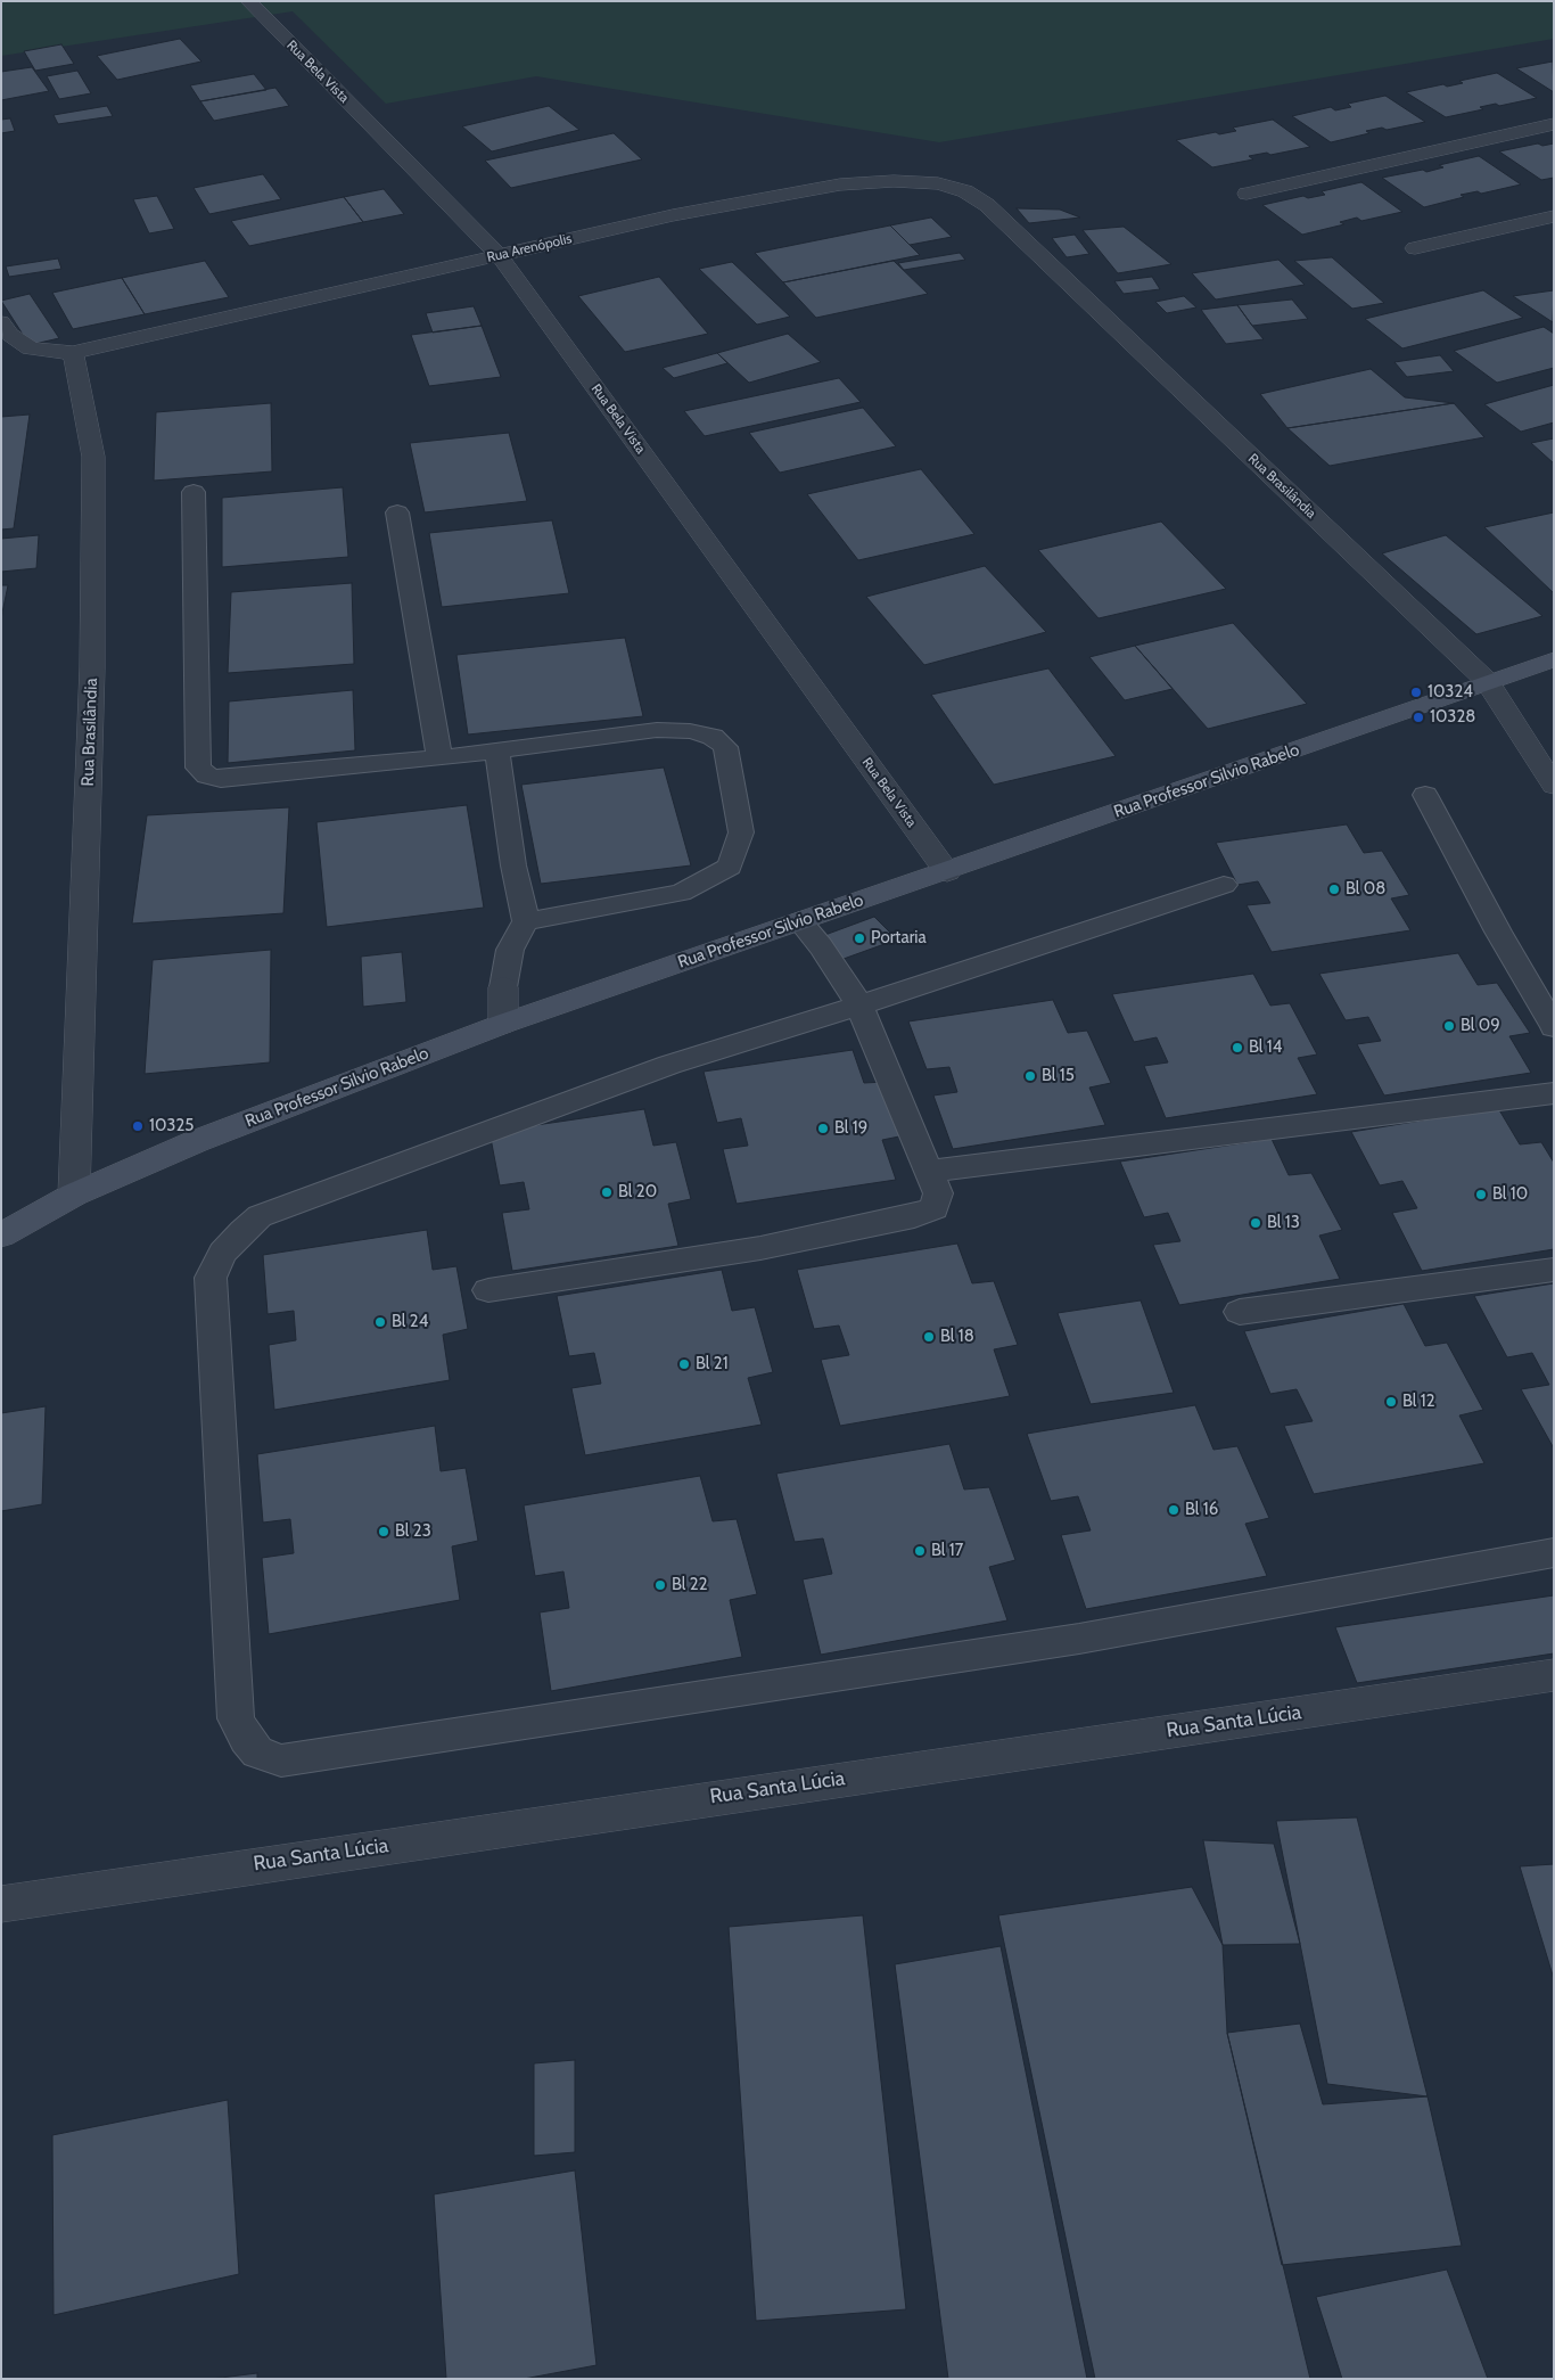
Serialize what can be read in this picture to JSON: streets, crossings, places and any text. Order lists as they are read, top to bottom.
{
  "streets": {
    "main road": ["Rua Professor Silvio Rabelo"],
    "street": [
      "Rua Bela Vista",
      "Rua Arenópolis",
      "Rua Brasilândia",
      "Rua Santa Lúcia"
    ]
  },
  "crossings": [
    ["Rua Bela Vista", "Rua Arenópolis"],
    ["Rua Bela Vista", "Rua Professor Silvio Rabelo"],
    ["Rua Arenópolis", "Rua Brasilândia"],
    ["Rua Brasilândia", "Rua Professor Silvio Rabelo"]
  ],
  "places": [
    "10324",
    "10328",
    "Bl 08",
    "Portaria",
    "Bl 09",
    "Bl 14",
    "Bl 15",
    "10325",
    "Bl 19",
    "Bl 20",
    "Bl 10",
    "Bl 13",
    "Bl 24",
    "Bl 18",
    "Bl 21",
    "Bl 12",
    "Bl 16",
    "Bl 23",
    "Bl 17",
    "Bl 22"
  ]
}
